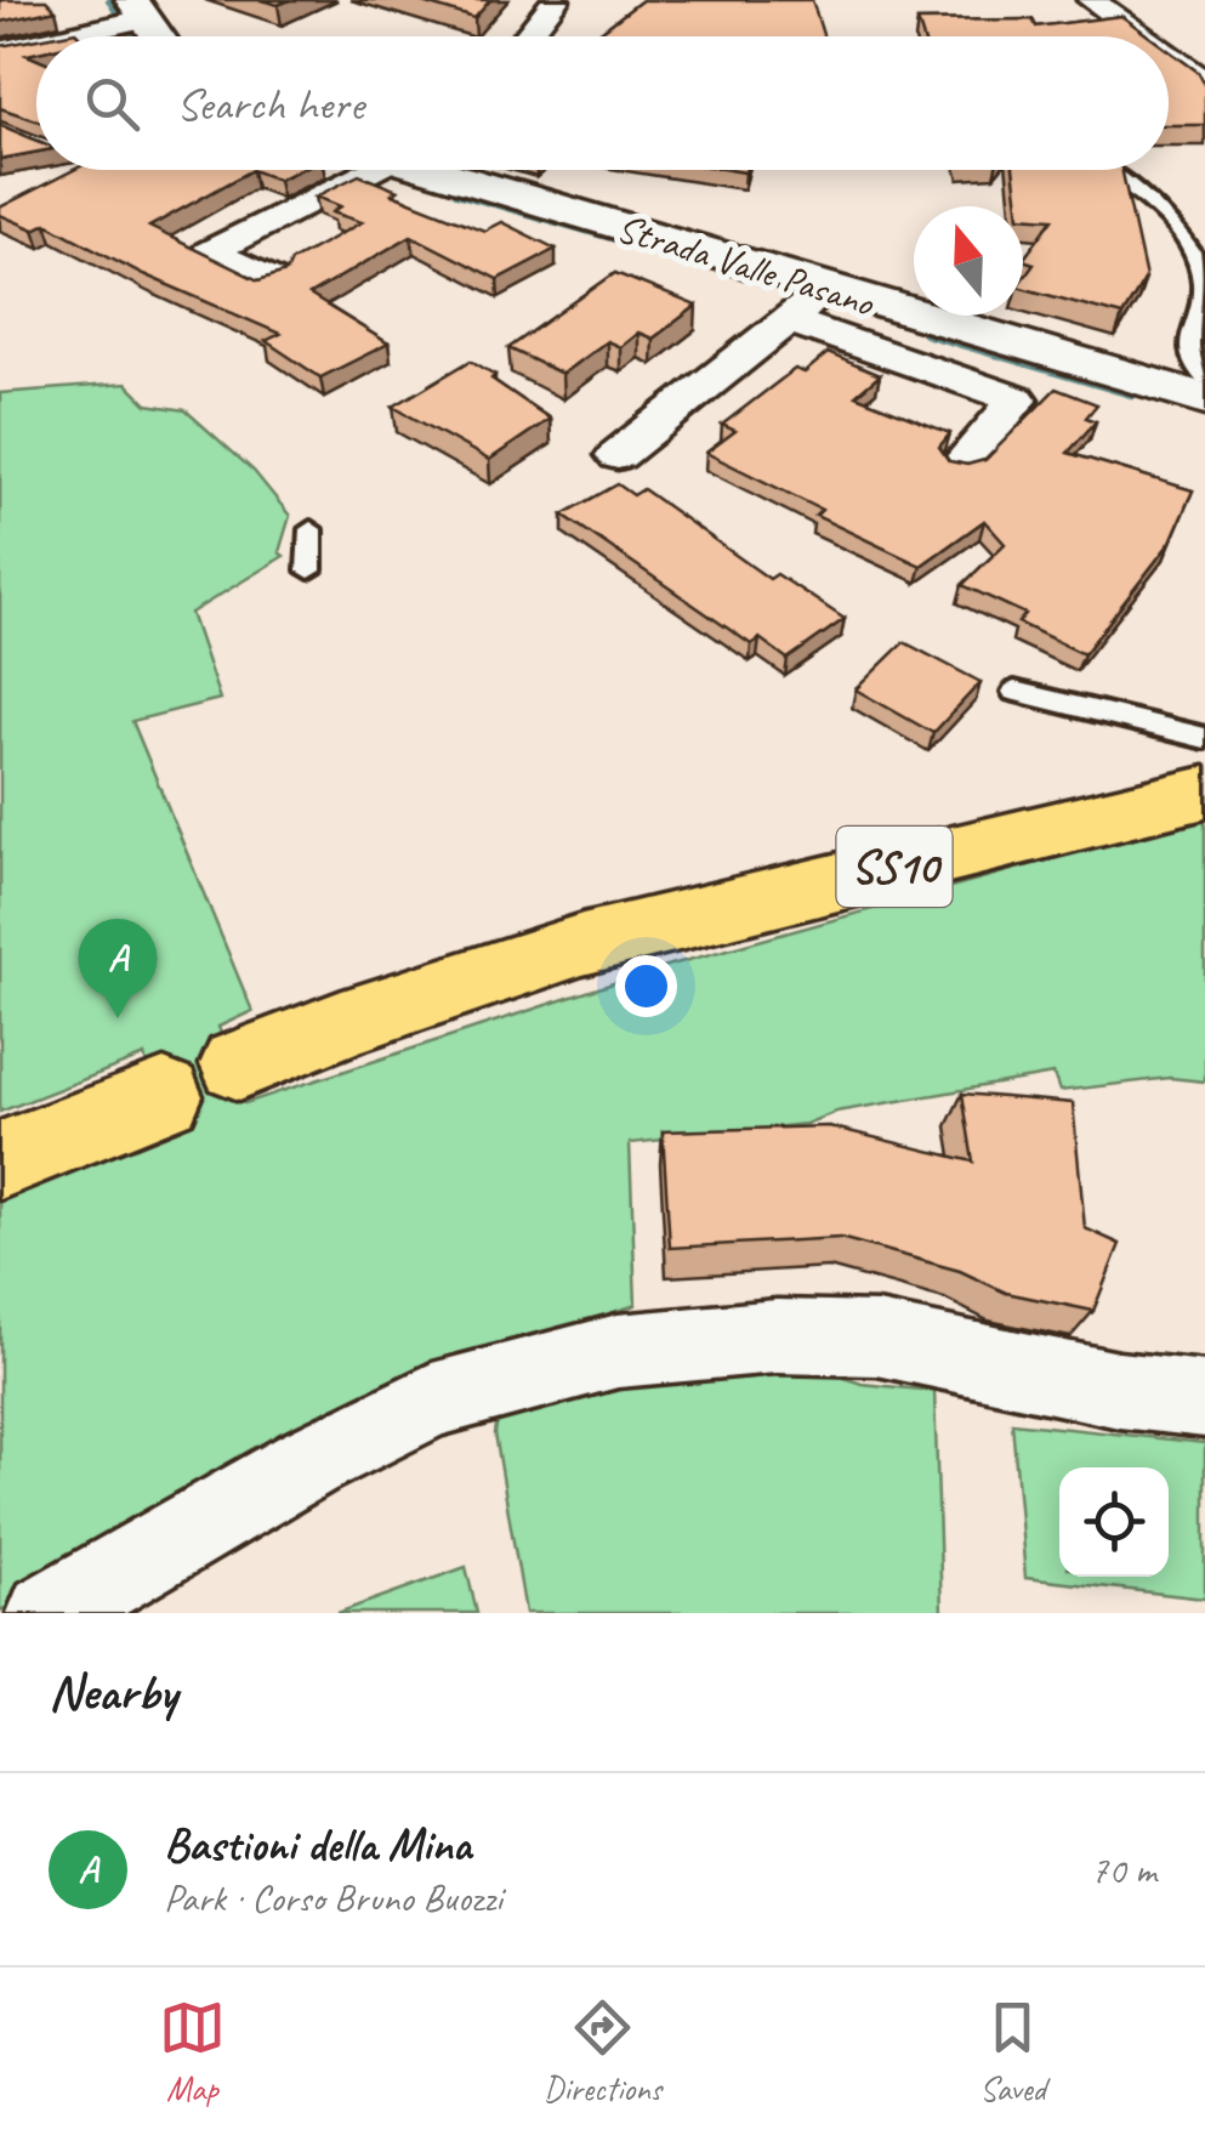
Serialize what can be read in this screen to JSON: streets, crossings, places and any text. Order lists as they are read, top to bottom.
{
  "streets": {
    "main road": ["SS10"],
    "street": ["Strada Valle Pasano"]
  },
  "north": "top",
  "page": {
    "search": "Search here",
    "pins": "A",
    "heading": "Nearby",
    "list": [
      {
        "mark": "A",
        "name": "Bastioni della Mina",
        "note": "Park · Corso Bruno Buozzi",
        "value": "70 m"
      }
    ],
    "nav": ["Map", "Directions", "Saved"]
  }
}
